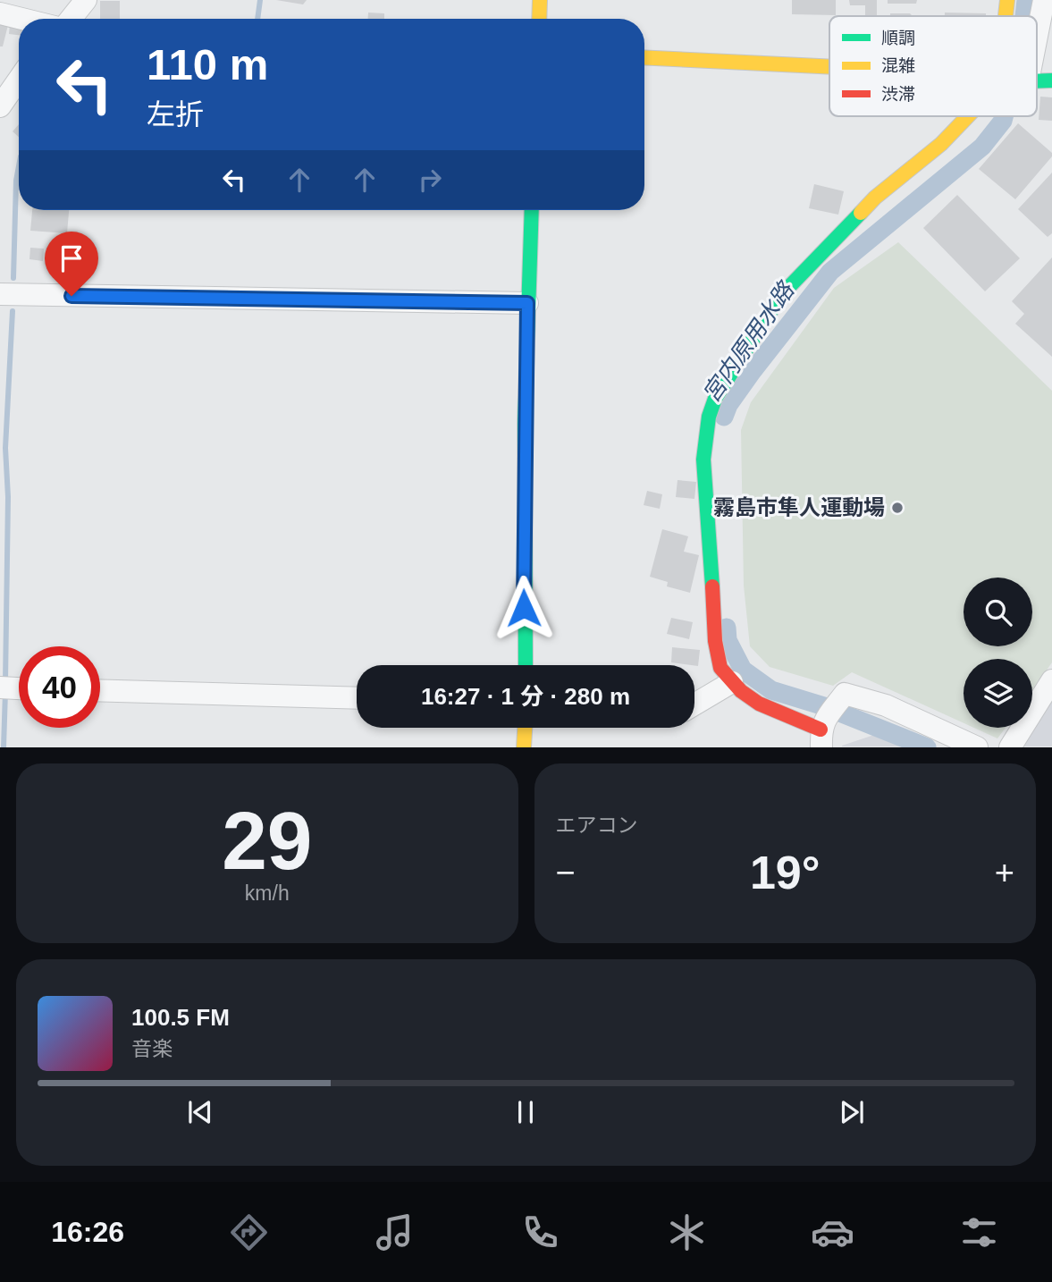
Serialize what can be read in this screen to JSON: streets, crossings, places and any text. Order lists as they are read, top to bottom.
{
  "water": ["宮内原用水路"],
  "places": ["霧島市隼人運動場"],
  "legend": ["順調", "混雑", "渋滞"],
  "page": {
    "turn": ["110 m", "左折"],
    "limit": "40",
    "trip": "16:27 · 1 分 · 280 m",
    "tile": [
      ["29", "km/h"],
      "エアコン"
    ],
    "heat": ["−", "19°", "+"],
    "song": ["100.5 FM", "音楽"],
    "tabs": "16:26"
  }
}
